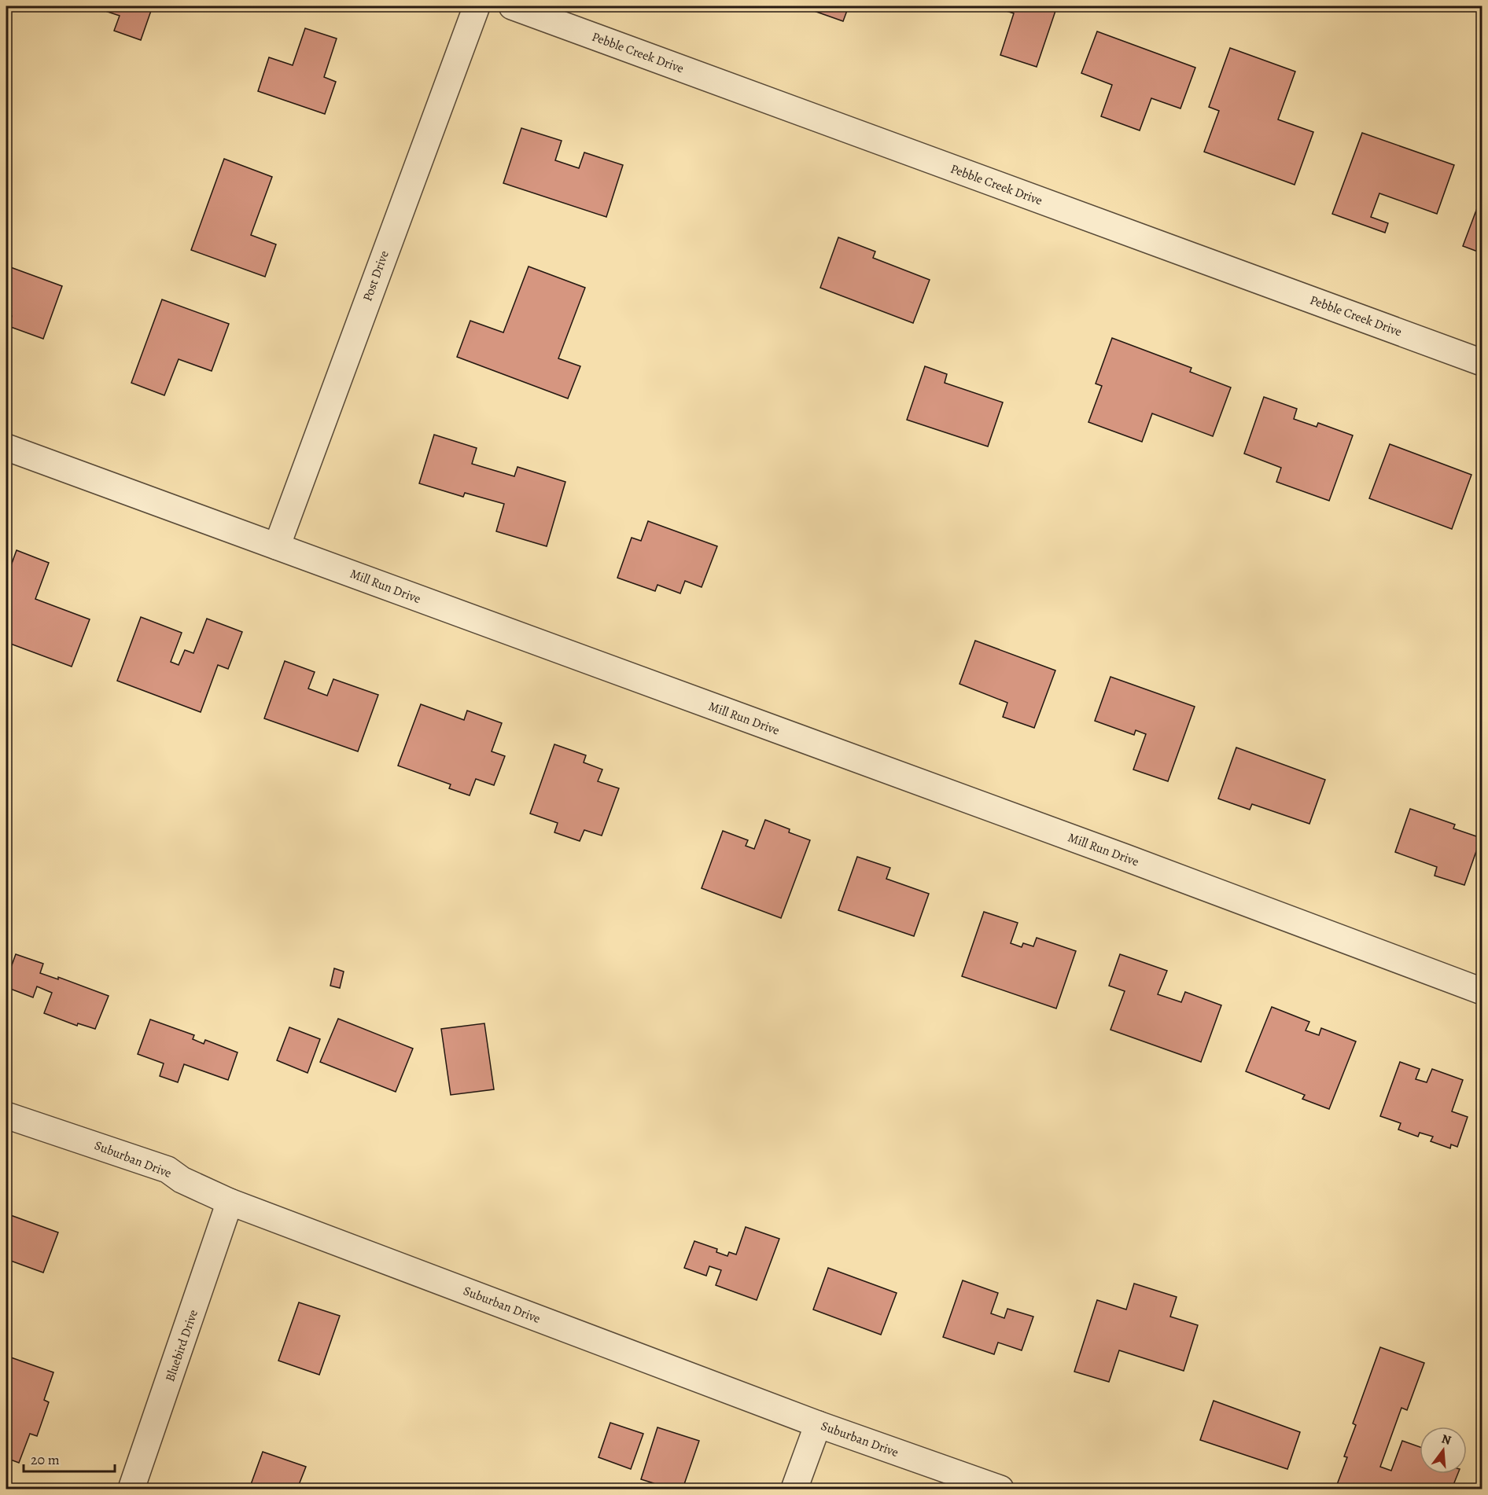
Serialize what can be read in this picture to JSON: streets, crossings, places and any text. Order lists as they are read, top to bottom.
{
  "streets": {
    "street": [
      "Pebble Creek Drive",
      "Post Drive",
      "Mill Run Drive",
      "Suburban Drive",
      "Bluebird Drive"
    ]
  },
  "crossings": [
    ["Post Drive", "Mill Run Drive"],
    ["Suburban Drive", "Bluebird Drive"]
  ],
  "scale_bar": "20 m",
  "north": "top"
}
